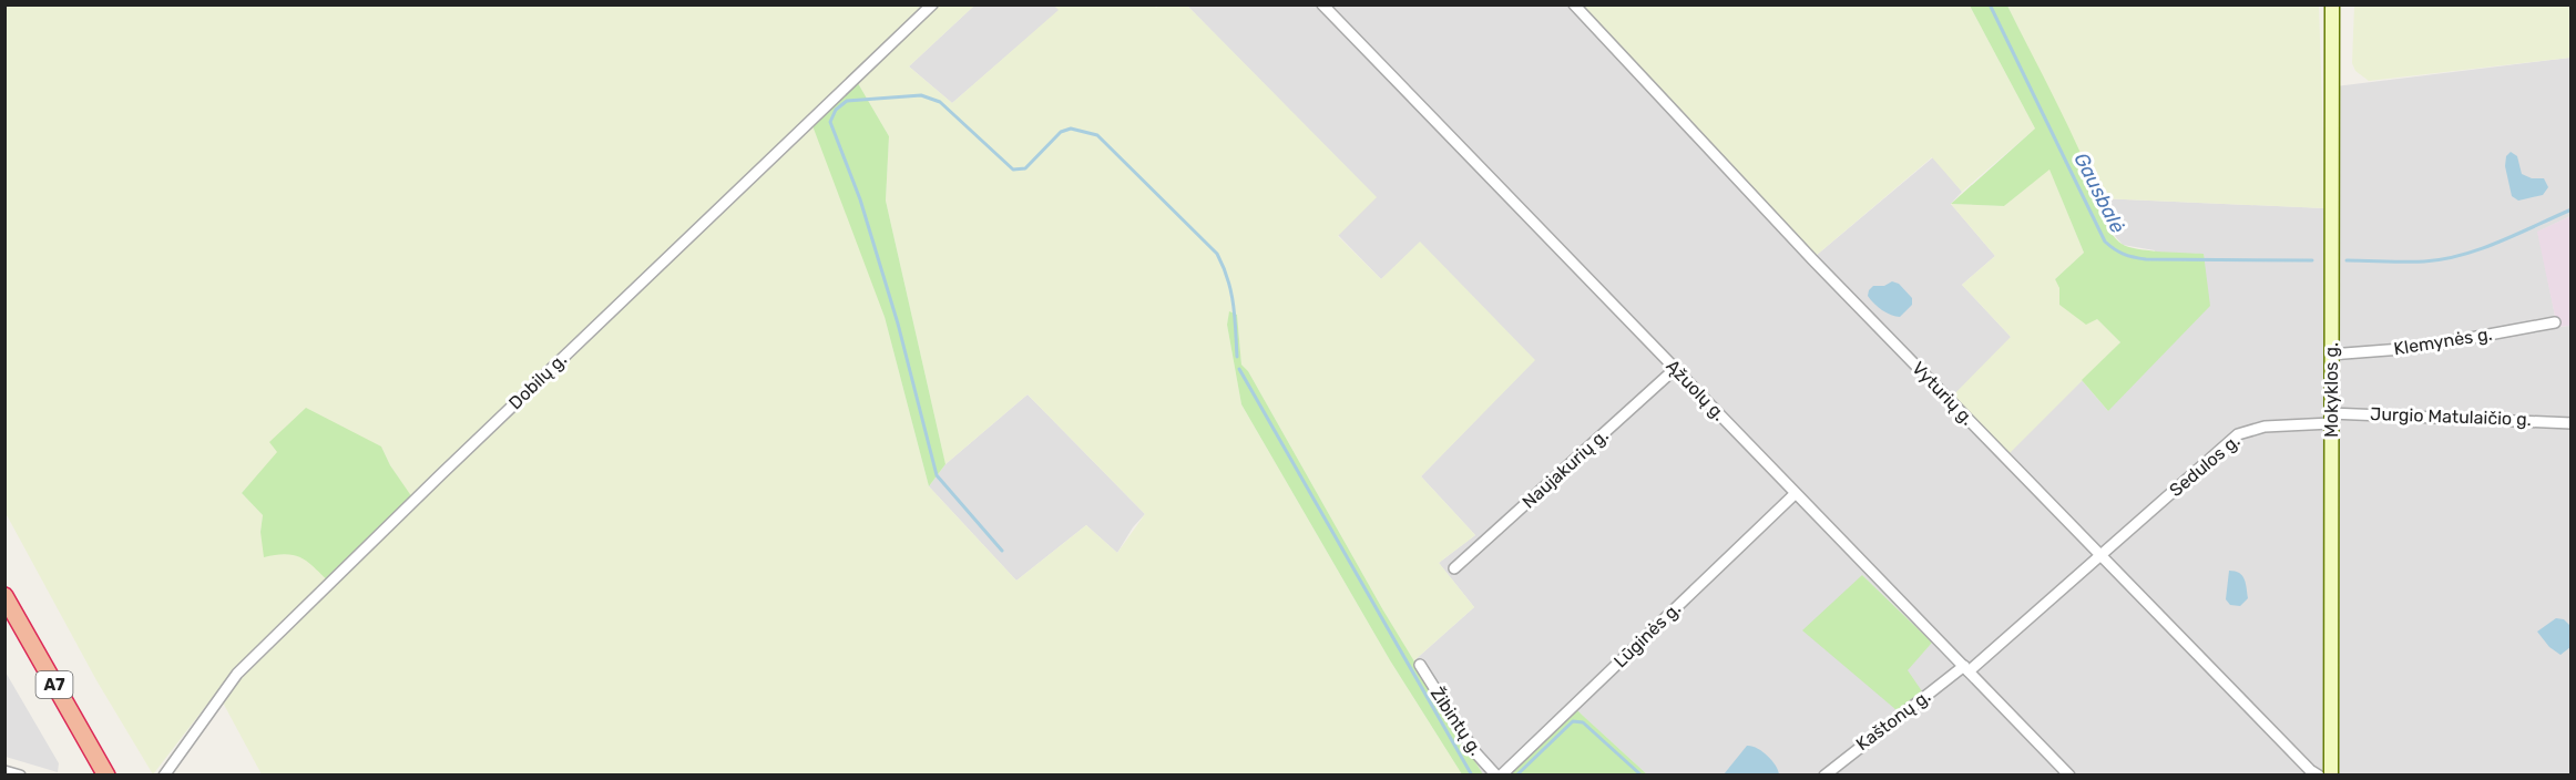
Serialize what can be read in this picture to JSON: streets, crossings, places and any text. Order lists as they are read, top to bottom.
{
  "streets": {
    "highway": ["A7"],
    "main road": ["Mokyklos g."],
    "street": [
      "Klemynės g.",
      "Dobilų g.",
      "Ąžuolų g.",
      "Vyturių g.",
      "Jurgio Matulaičio g.",
      "Sedulos g.",
      "Naujakurių g.",
      "Lūginės g.",
      "Kaštonų g.",
      "Žibintų g."
    ]
  },
  "crossings": [
    ["Klemynės g.", "Mokyklos g."],
    ["Ąžuolų g.", "Sedulos g."],
    ["Ąžuolų g.", "Naujakurių g."],
    ["Ąžuolų g.", "Lūginės g."],
    ["Ąžuolų g.", "Kaštonų g."],
    ["Mokyklos g.", "Jurgio Matulaičio g."],
    ["Mokyklos g.", "Sedulos g."],
    ["Vyturių g.", "Sedulos g."],
    ["Jurgio Matulaičio g.", "Sedulos g."],
    ["Sedulos g.", "Kaštonų g."],
    ["Lūginės g.", "Žibintų g."]
  ],
  "water": ["Gausbalė"]
}
